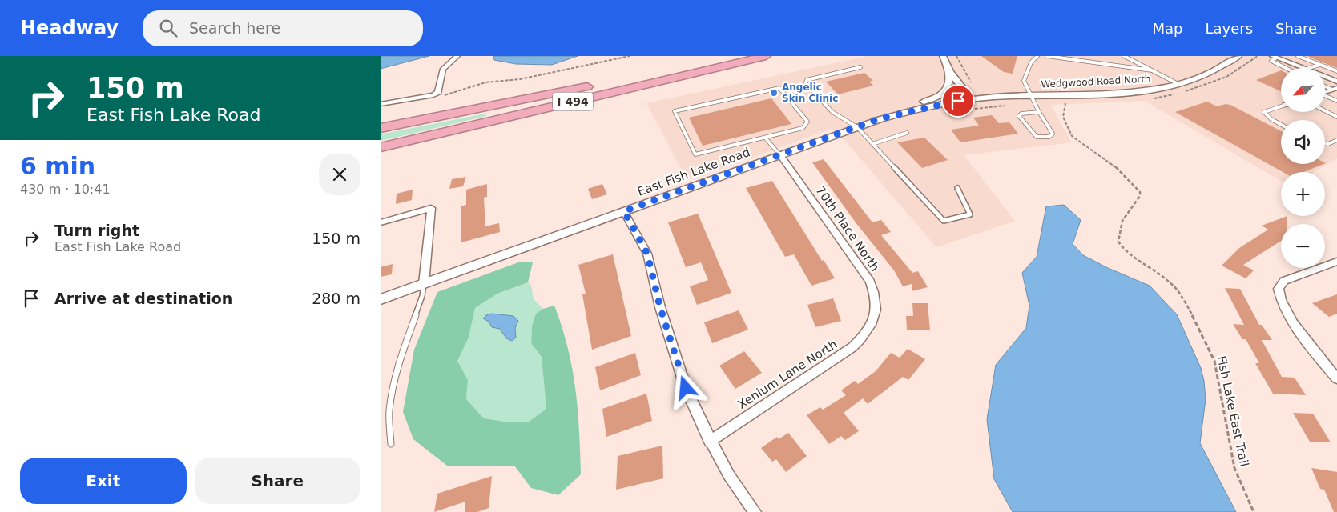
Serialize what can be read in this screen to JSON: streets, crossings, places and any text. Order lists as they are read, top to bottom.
{
  "streets": {
    "highway": ["I 494"],
    "street": [
      "Wedgwood Road North",
      "East Fish Lake Road",
      "70th Place North",
      "Xenium Lane North"
    ],
    "path": ["Fish Lake East Trail"]
  },
  "crossings": [
    ["Wedgwood Road North", "East Fish Lake Road"],
    ["East Fish Lake Road", "70th Place North"],
    ["70th Place North", "Xenium Lane North"]
  ],
  "places": ["Angelic Skin Clinic"],
  "north": "bottom left",
  "page": {
    "header": "Headway",
    "search": "Search here",
    "nav": ["Map", "Layers", "Share"],
    "turn": ["150 m", "East Fish Lake Road"],
    "map_buttons": ["+", "−"],
    "heading": ["6 min", "430 m · 10:41"],
    "list": [
      {
        "name": "Turn right",
        "note": "East Fish Lake Road",
        "value": "150 m"
      },
      {
        "name": "Arrive at destination",
        "value": "280 m"
      }
    ],
    "buttons": ["Exit", "Share"]
  }
}
